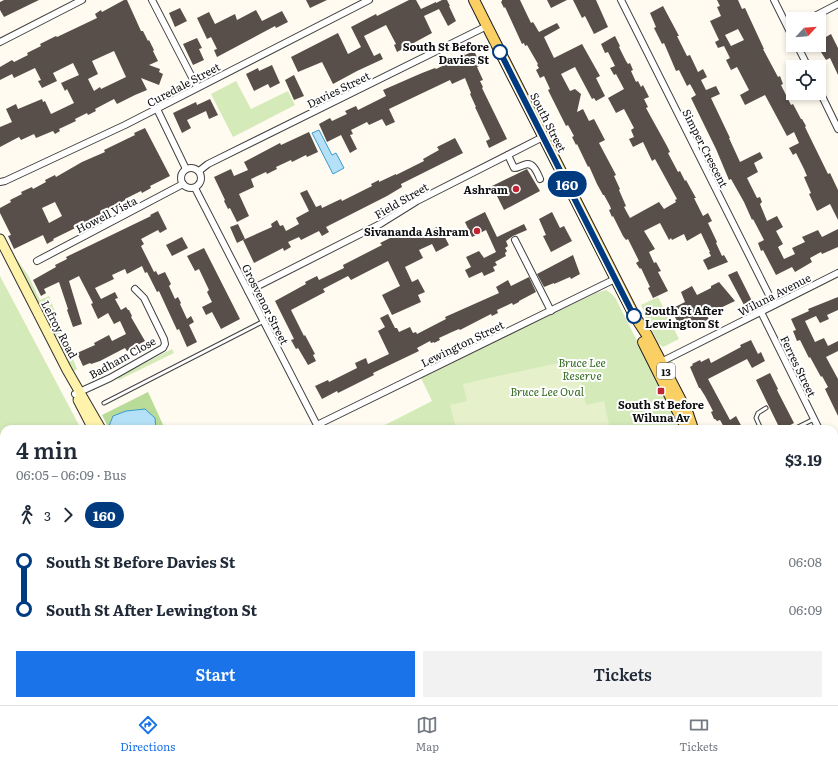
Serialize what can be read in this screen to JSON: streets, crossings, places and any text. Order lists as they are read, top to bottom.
{
  "streets": {
    "main road": ["South Street", "13"],
    "street": [
      "Curedale Street",
      "Davies Street",
      "Simper Crescent",
      "Field Street",
      "Howell Vista",
      "Wiluna Avenue",
      "Grosvenor Street",
      "Lefroy Road",
      "Lewington Street",
      "Badham Close",
      "Ferres Street"
    ]
  },
  "crossings": [
    ["Davies Street", "South Street"],
    ["Davies Street", "Howell Vista"],
    ["Davies Street", "Grosvenor Street"],
    ["South Street", "Field Street"],
    ["South Street", "Wiluna Avenue"],
    ["South Street", "Lewington Street"],
    ["Simper Crescent", "Wiluna Avenue"],
    ["Field Street", "Grosvenor Street"],
    ["Howell Vista", "Grosvenor Street"],
    ["Wiluna Avenue", "Ferres Street"],
    ["Lefroy Road", "Badham Close"]
  ],
  "parks": ["Bruce Lee Reserve", "Bruce Lee Oval"],
  "places": {
    "other": [
      "South St Before Davies St",
      "Ashram",
      "Sivananda Ashram",
      "South St After Lewington St"
    ],
    "transit": ["South St Before Wiluna Av"]
  },
  "lines": ["bus line 160"],
  "north": "top right",
  "page": {
    "on_map": "160",
    "heading": ["4 min", "06:05 – 06:09 · Bus", "$3.19"],
    "legs": ["3", "160"],
    "list": [
      {
        "name": "South St Before Davies St",
        "value": "06:08"
      },
      {
        "name": "South St After Lewington St",
        "value": "06:09"
      }
    ],
    "buttons": ["Start", "Tickets"],
    "tabs": ["Directions", "Map", "Tickets"]
  }
}
